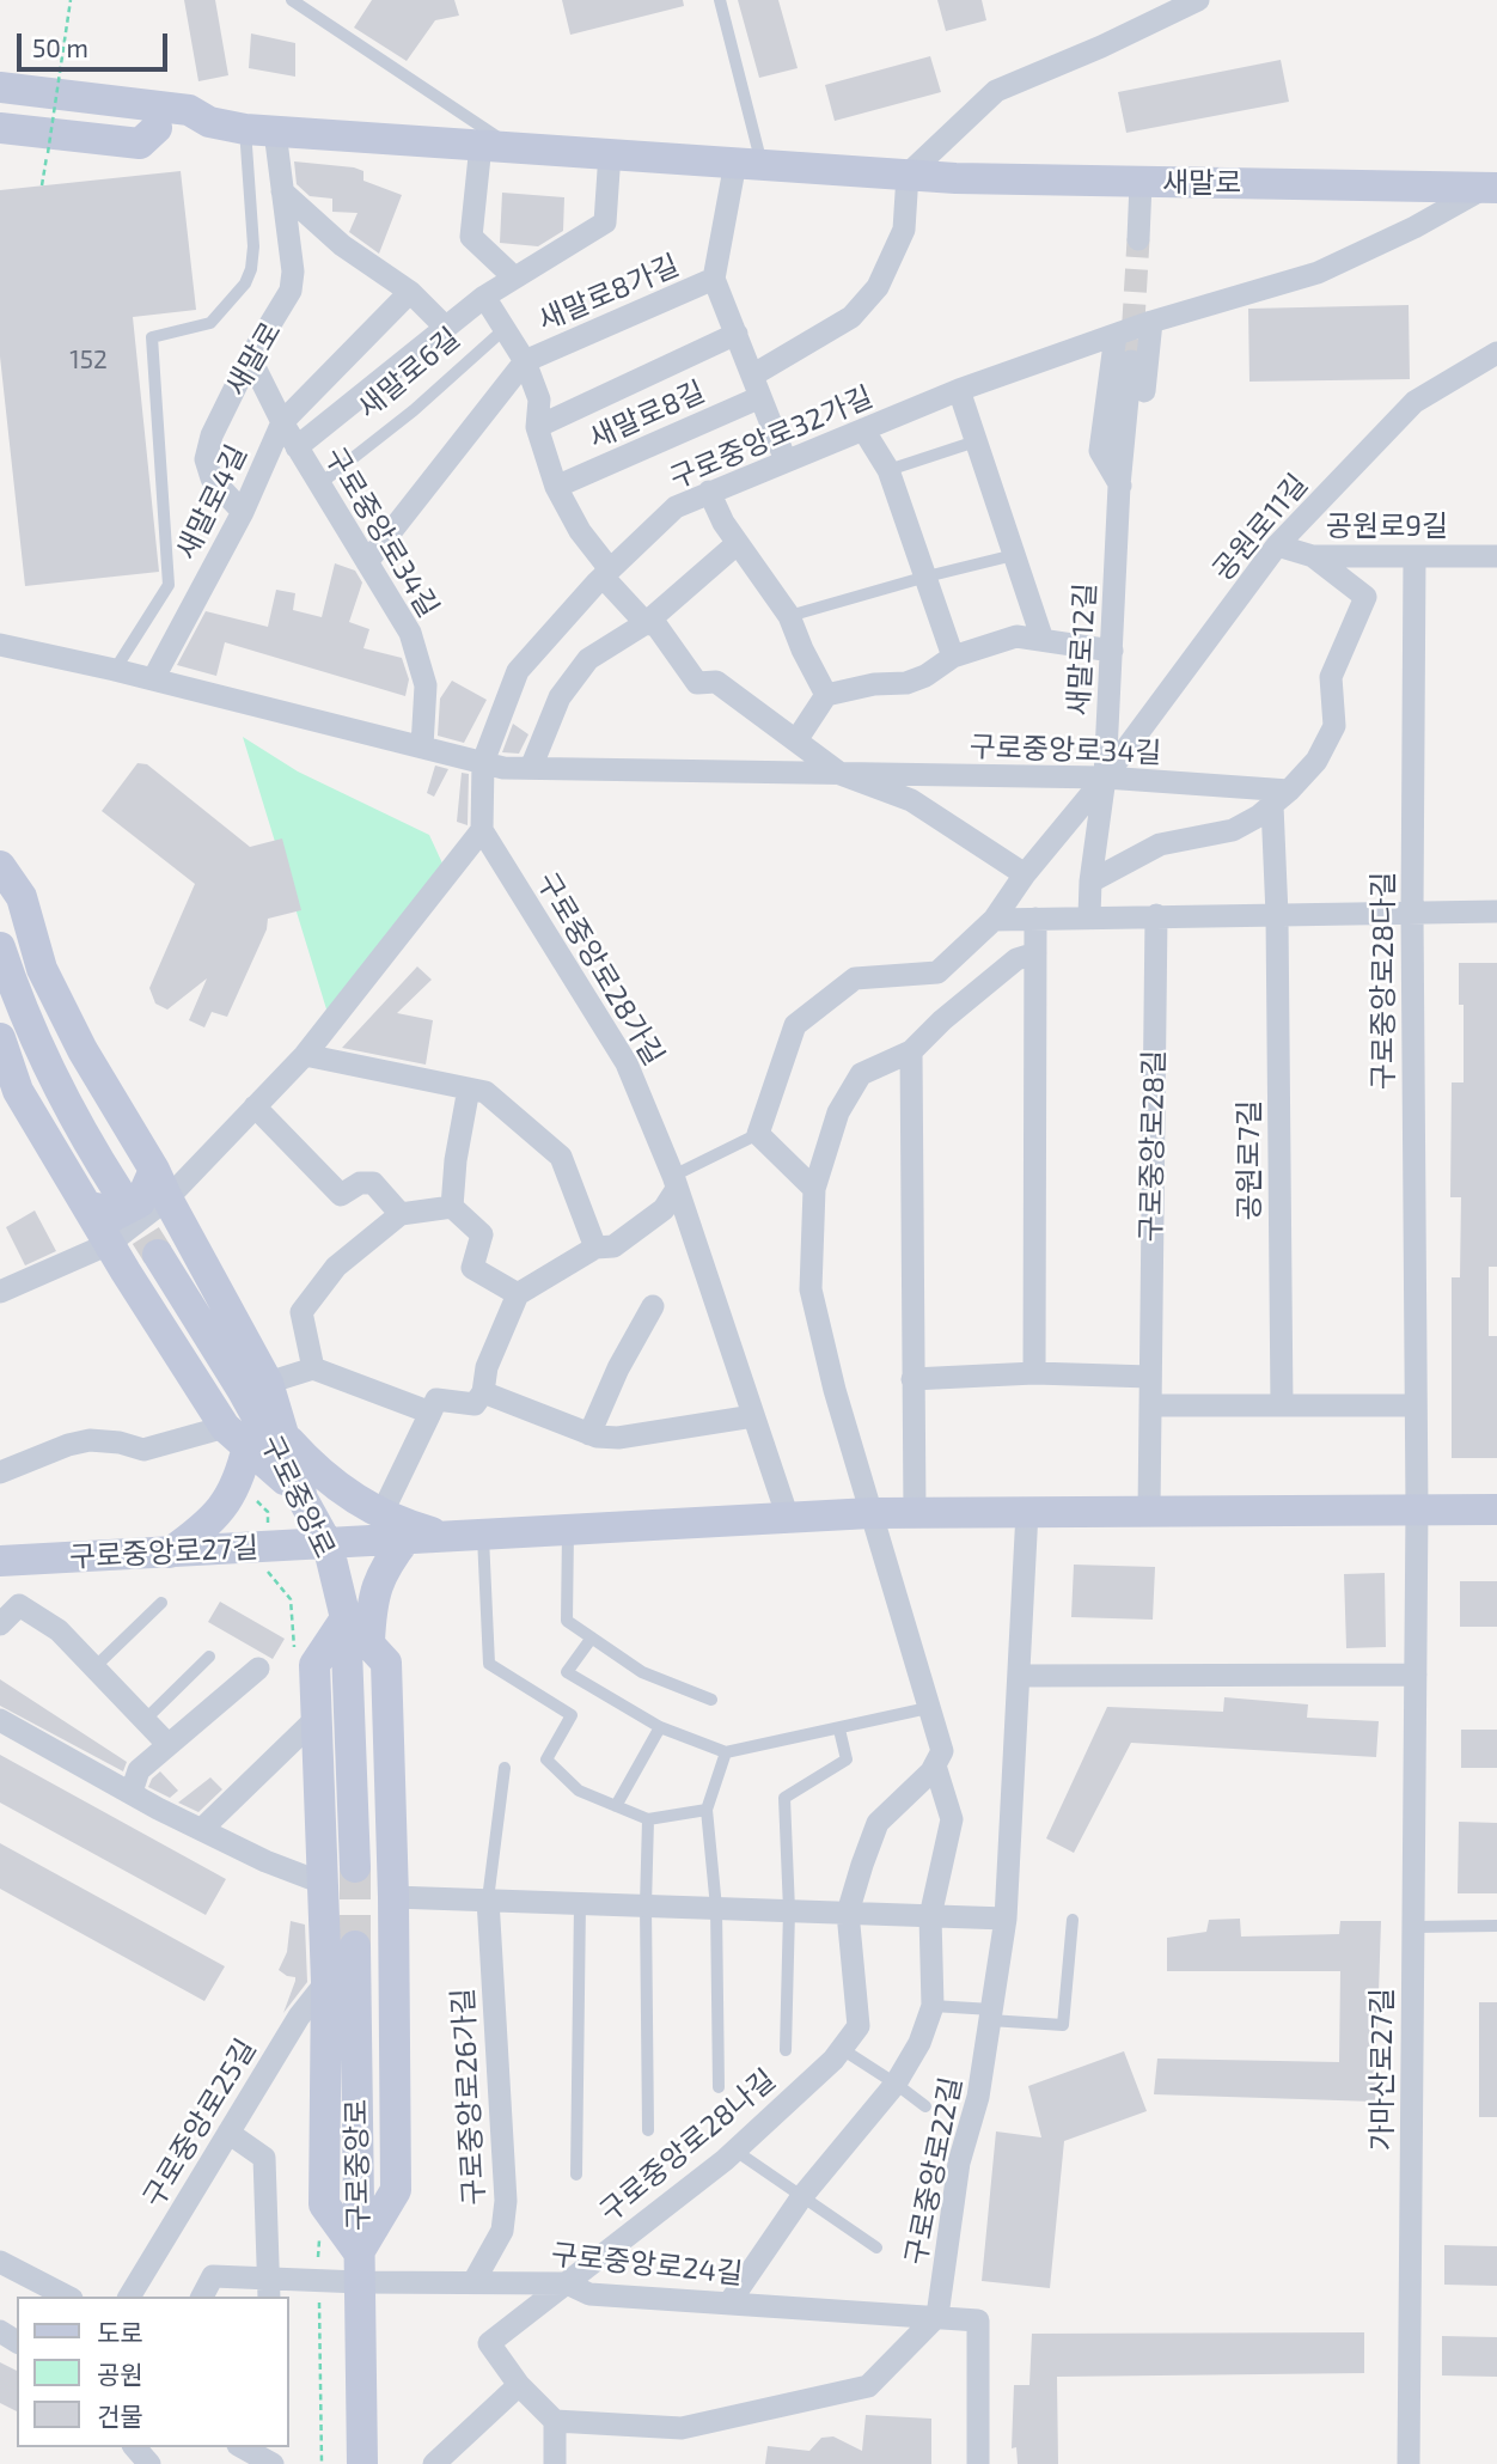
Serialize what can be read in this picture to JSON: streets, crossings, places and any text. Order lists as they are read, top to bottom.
{
  "streets": {
    "street": [
      "새말로",
      "새말로8가길",
      "새말로6길",
      "새말로8길",
      "구로중앙로32가길",
      "새말로4길",
      "공원로9길",
      "공원로11길",
      "구로중앙로34길",
      "새말로12길",
      "구로중앙로28가길",
      "구로중앙로28다길",
      "구로중앙로28길",
      "공원로7길",
      "구로중앙로",
      "구로중앙로27길",
      "가마산로27길",
      "구로중앙로26가길",
      "구로중앙로25길",
      "구로중앙로28나길",
      "구로중앙로22길",
      "구로중앙로24길"
    ]
  },
  "crossings": [
    ["새말로", "새말로6길"],
    ["새말로", "구로중앙로32가길"],
    ["새말로", "새말로4길"],
    ["새말로", "구로중앙로34길"],
    ["새말로8가길", "새말로8길"],
    ["새말로8가길", "구로중앙로32가길"],
    ["새말로8가길", "구로중앙로34길"],
    ["새말로6길", "구로중앙로34길"],
    ["구로중앙로32가길", "구로중앙로34길"],
    ["구로중앙로32가길", "새말로12길"],
    ["구로중앙로32가길", "구로중앙로28가길"],
    ["새말로4길", "구로중앙로34길"],
    ["공원로9길", "공원로11길"],
    ["공원로9길", "구로중앙로28다길"],
    ["공원로11길", "구로중앙로34길"],
    ["공원로11길", "새말로12길"],
    ["구로중앙로34길", "새말로12길"],
    ["구로중앙로34길", "공원로7길"],
    ["구로중앙로28다길", "가마산로27길"],
    ["구로중앙로", "구로중앙로27길"],
    ["구로중앙로", "구로중앙로24길"],
    ["구로중앙로26가길", "구로중앙로24길"],
    ["구로중앙로28나길", "구로중앙로24길"],
    ["구로중앙로22길", "구로중앙로24길"]
  ],
  "house_numbers": ["152"],
  "legend": ["도로", "공원", "건물"],
  "scale_bar": "50 m"
}
